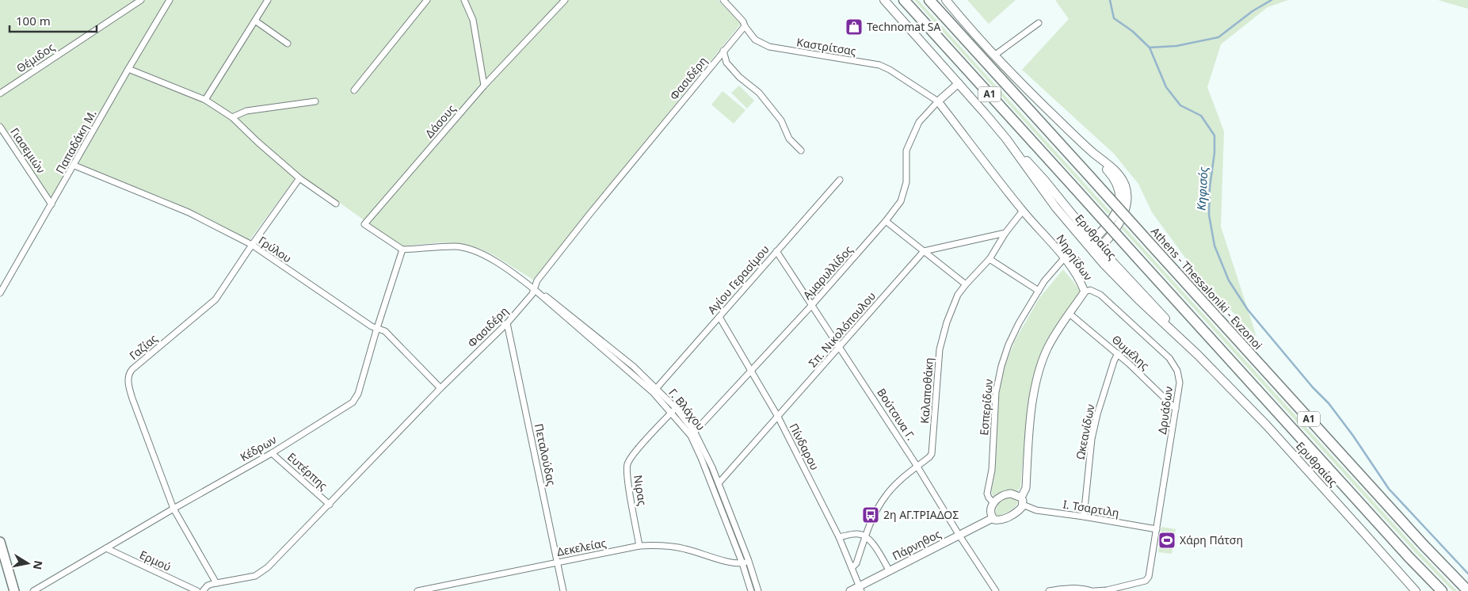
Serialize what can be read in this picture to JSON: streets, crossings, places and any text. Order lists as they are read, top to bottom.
{
  "streets": {
    "highway": ["Α1", "Athens - Thessaloniki - Evzonoi"],
    "main road": ["Ερυθραίας"],
    "street": [
      "Καστρίτσας",
      "Θέμιδος",
      "Φασιδέρη",
      "Δάσους",
      "Παπαδάκη Μ.",
      "Γιασεμιών",
      "Γρύλου",
      "Νηρηϊδων",
      "Αμαρυλλίδος",
      "Αγίου Γερασίμου",
      "Σπ. Νικολόπουλου",
      "Γαζίας",
      "Θυμέλης",
      "Καλαποθάκη",
      "Εσπερίδων",
      "Γ. Βλάχου",
      "Δρυάδων",
      "Βούτσινα Γ.",
      "Ωκεανίδων",
      "Πίνδαρου",
      "Κέδρων",
      "Πεταλούδας",
      "Ευτέρπης",
      "Νιρας",
      "Ι. Τσαρτιλη",
      "Πάρνηθος",
      "Δεκελείας",
      "Ερμού"
    ]
  },
  "crossings": [
    ["Καστρίτσας", "Φασιδέρη"],
    ["Καστρίτσας", "Νηρηϊδων"],
    ["Καστρίτσας", "Αμαρυλλίδος"],
    ["Φασιδέρη", "Γρύλου"],
    ["Φασιδέρη", "Γαζίας"],
    ["Φασιδέρη", "Γ. Βλάχου"],
    ["Φασιδέρη", "Πεταλούδας"],
    ["Φασιδέρη", "Ευτέρπης"],
    ["Δάσους", "Γ. Βλάχου"],
    ["Δάσους", "Κέδρων"],
    ["Παπαδάκη Μ.", "Γιασεμιών"],
    ["Παπαδάκη Μ.", "Γρύλου"],
    ["Γρύλου", "Γαζίας"],
    ["Γρύλου", "Κέδρων"],
    ["Νηρηϊδων", "Αμαρυλλίδος"],
    ["Νηρηϊδων", "Θυμέλης"],
    ["Νηρηϊδων", "Καλαποθάκη"],
    ["Νηρηϊδων", "Εσπερίδων"],
    ["Νηρηϊδων", "Δρυάδων"],
    ["Νηρηϊδων", "Ι. Τσαρτιλη"],
    ["Νηρηϊδων", "Πάρνηθος"],
    ["Αμαρυλλίδος", "Γ. Βλάχου"],
    ["Αμαρυλλίδος", "Βούτσινα Γ."],
    ["Αμαρυλλίδος", "Πίνδαρου"],
    ["Αγίου Γερασίμου", "Γ. Βλάχου"],
    ["Αγίου Γερασίμου", "Βούτσινα Γ."],
    ["Αγίου Γερασίμου", "Πίνδαρου"],
    ["Σπ. Νικολόπουλου", "Γ. Βλάχου"],
    ["Σπ. Νικολόπουλου", "Βούτσινα Γ."],
    ["Σπ. Νικολόπουλου", "Πίνδαρου"],
    ["Γαζίας", "Κέδρων"],
    ["Θυμέλης", "Δρυάδων"],
    ["Θυμέλης", "Ωκεανίδων"],
    ["Καλαποθάκη", "Βούτσινα Γ."],
    ["Καλαποθάκη", "Πίνδαρου"],
    ["Εσπερίδων", "Ι. Τσαρτιλη"],
    ["Εσπερίδων", "Πάρνηθος"],
    ["Γ. Βλάχου", "Κέδρων"],
    ["Γ. Βλάχου", "Νιρας"],
    ["Γ. Βλάχου", "Δεκελείας"],
    ["Δρυάδων", "Ι. Τσαρτιλη"],
    ["Βούτσινα Γ.", "Πάρνηθος"],
    ["Ωκεανίδων", "Ι. Τσαρτιλη"],
    ["Πίνδαρου", "Πάρνηθος"],
    ["Κέδρων", "Ευτέρπης"],
    ["Κέδρων", "Ερμού"],
    ["Πεταλούδας", "Δεκελείας"],
    ["Νιρας", "Δεκελείας"],
    ["Ι. Τσαρτιλη", "Πάρνηθος"]
  ],
  "water": ["Κηφισός"],
  "places": {
    "shop": ["Technomat SA"],
    "bus stop": ["2η ΑΓ.ΤΡΙΑΔΟΣ"],
    "sports": ["Χάρη Πάτση"]
  },
  "scale_bar": "100 m",
  "north": "right"
}
